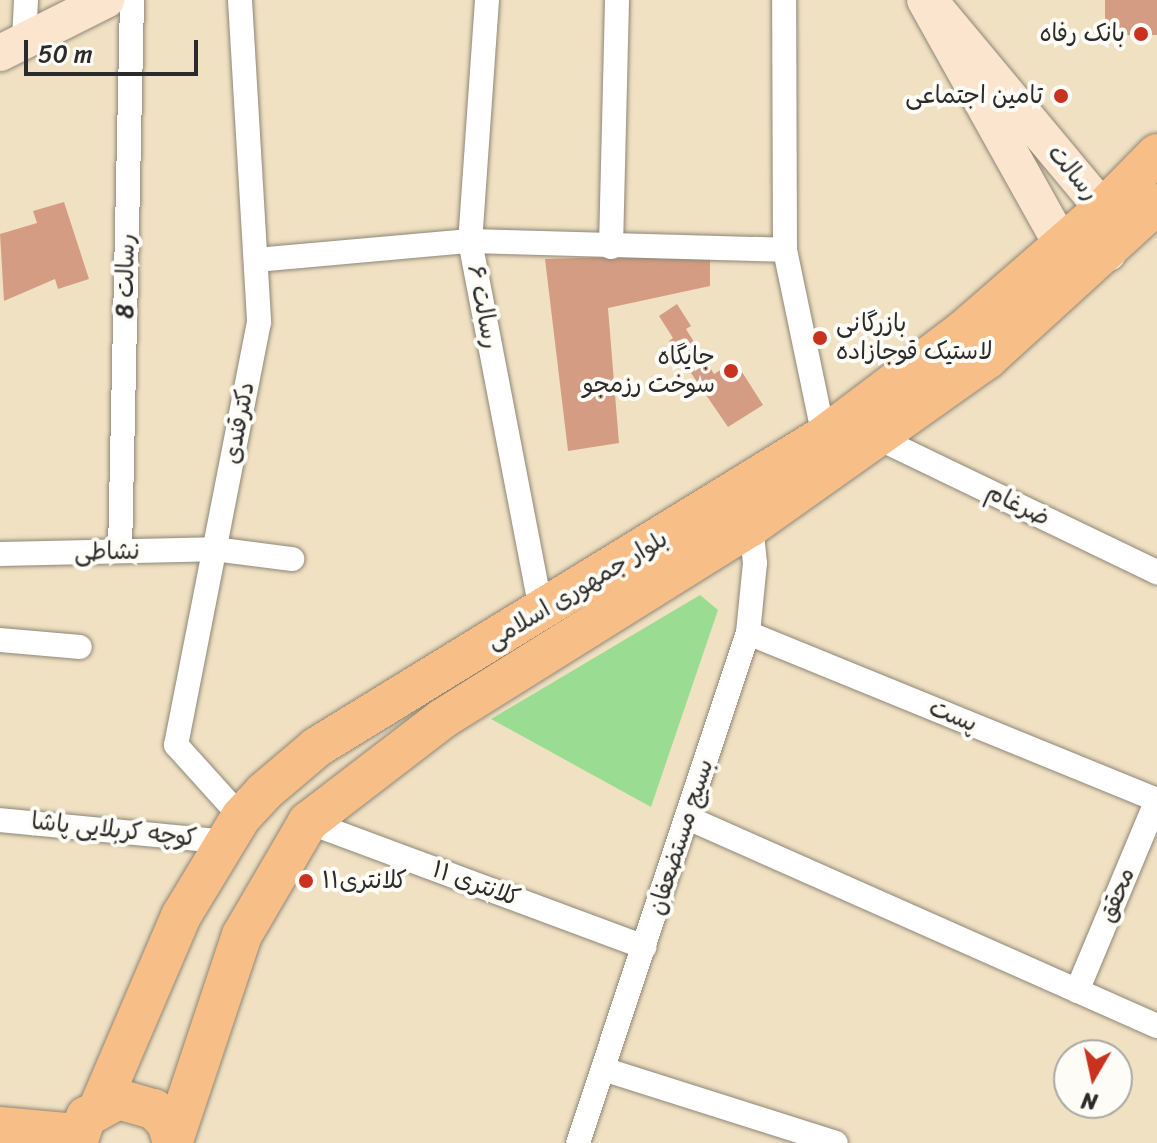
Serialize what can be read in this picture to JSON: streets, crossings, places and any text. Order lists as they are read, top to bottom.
{
  "streets": {
    "main road": ["رسالت", "بلوار جمهوری اسلامی"],
    "street": [
      "رسالت 8",
      "رسالت ۶",
      "دکترقندی",
      "ضرغام",
      "نشاطی",
      "پست",
      "کوچه کربلایی پاشا",
      "بسیج مستضعفان",
      "کلانتری ۱۱",
      "محقق"
    ]
  },
  "crossings": [
    ["رسالت", "بلوار جمهوری اسلامی"],
    ["رسالت 8", "نشاطی"],
    ["رسالت ۶", "بلوار جمهوری اسلامی"],
    ["دکترقندی", "نشاطی"],
    ["دکترقندی", "بلوار جمهوری اسلامی"],
    ["دکترقندی", "کوچه کربلایی پاشا"],
    ["ضرغام", "بلوار جمهوری اسلامی"],
    ["بلوار جمهوری اسلامی", "کوچه کربلایی پاشا"],
    ["بلوار جمهوری اسلامی", "بسیج مستضعفان"],
    ["بلوار جمهوری اسلامی", "کلانتری ۱۱"],
    ["پست", "بسیج مستضعفان"],
    ["پست", "محقق"],
    ["بسیج مستضعفان", "کلانتری ۱۱"]
  ],
  "places": [
    "بانک رفاه",
    "تامین اجتماعی",
    "بازرگانی لاستیک قوجازاده",
    "جایگاه سوخت رزمجو",
    "کلانتری۱۱"
  ],
  "scale_bar": "50 m",
  "north": "bottom"
}
